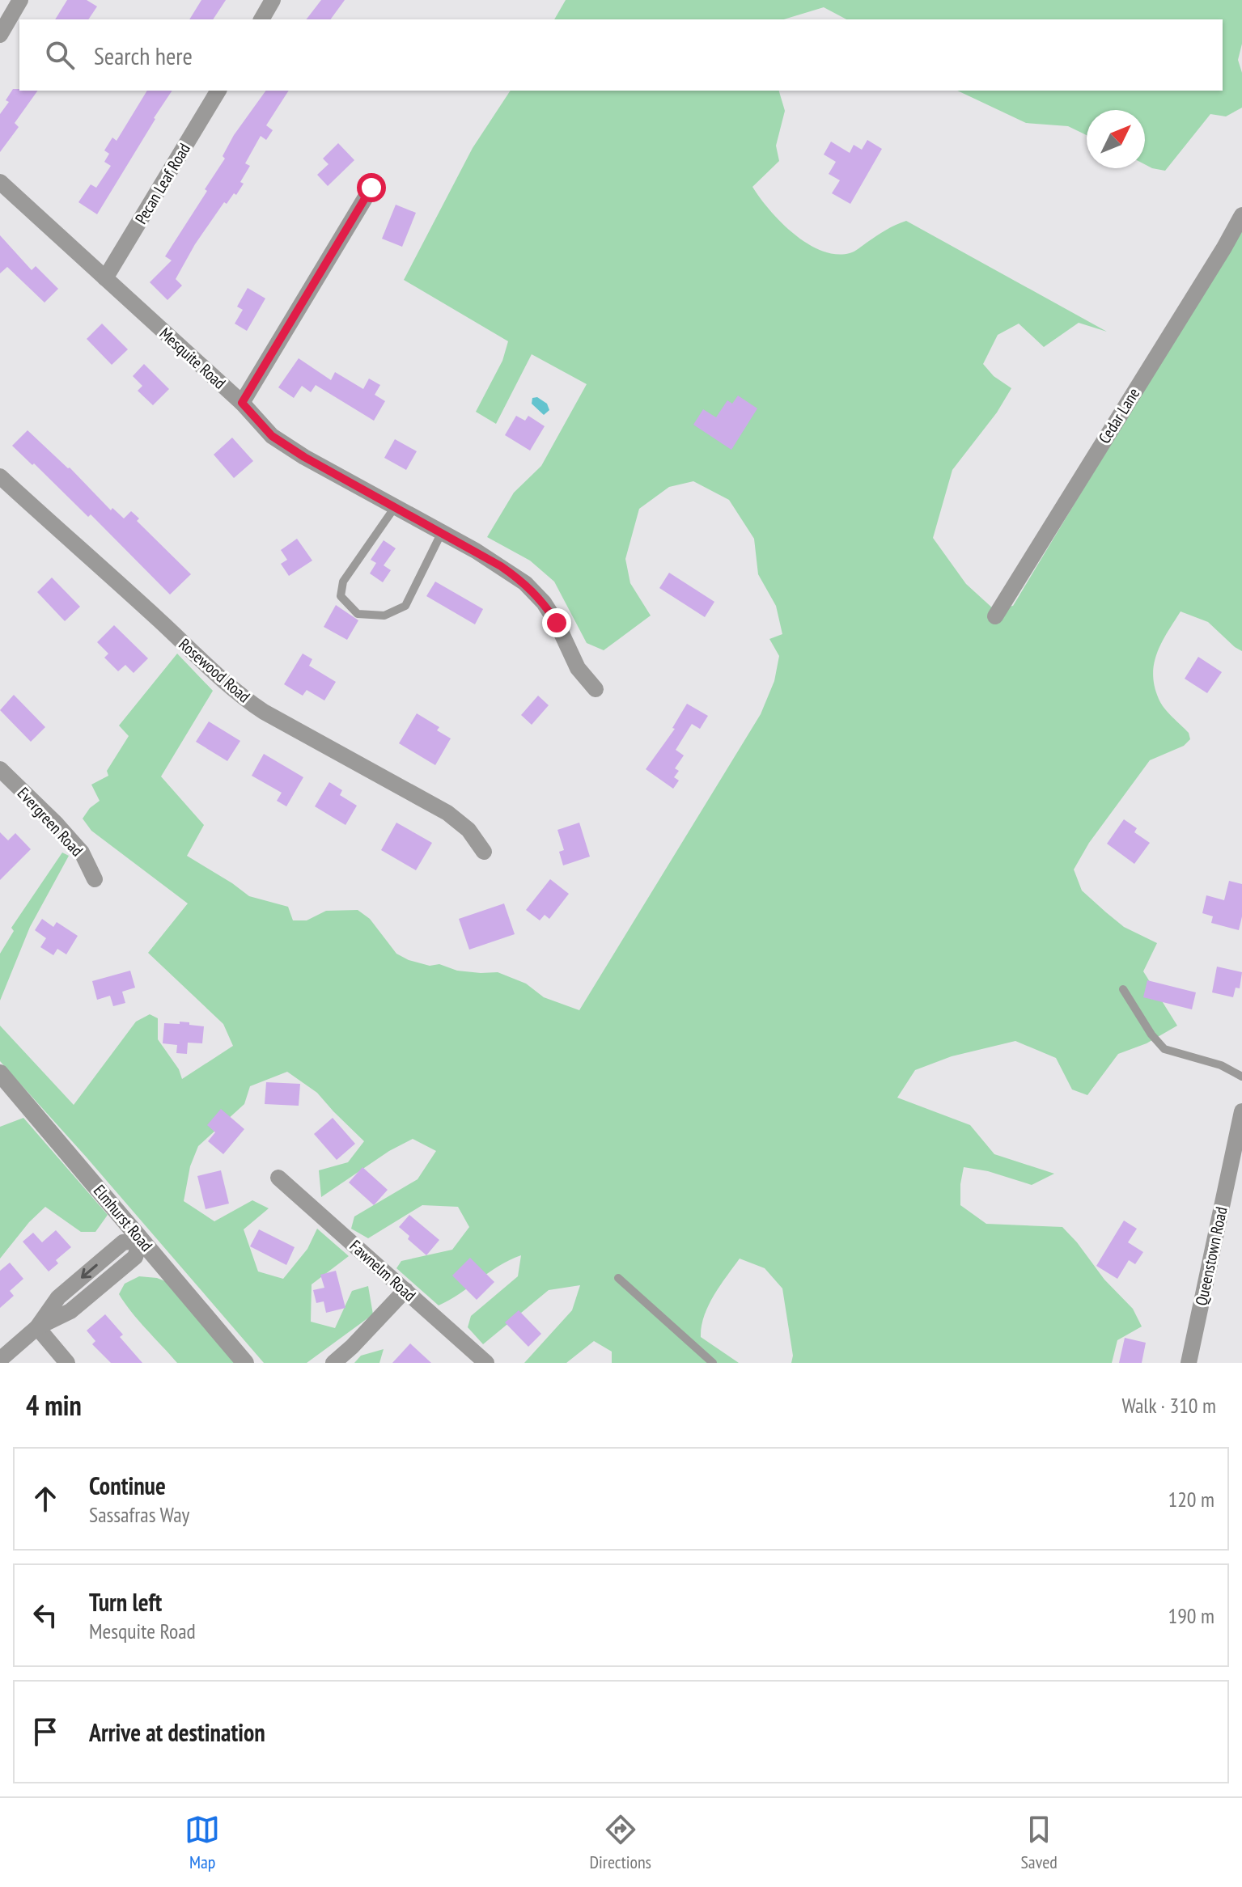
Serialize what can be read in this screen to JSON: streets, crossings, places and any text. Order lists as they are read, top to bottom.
{
  "streets": {
    "street": [
      "Pecan Leaf Road",
      "Mesquite Road",
      "Cedar Lane",
      "Rosewood Road",
      "Evergreen Road",
      "Elmhurst Road",
      "Queenstown Road",
      "Fawnelm Road"
    ]
  },
  "crossings": [
    ["Pecan Leaf Road", "Mesquite Road"]
  ],
  "north": "top right",
  "page": {
    "search": "Search here",
    "heading": ["4 min", "Walk · 310 m"],
    "list": [
      ["Continue", "Sassafras Way", "120 m"],
      ["Turn left", "Mesquite Road", "190 m"],
      "Arrive at destination"
    ],
    "nav": ["Map", "Directions", "Saved"]
  }
}
